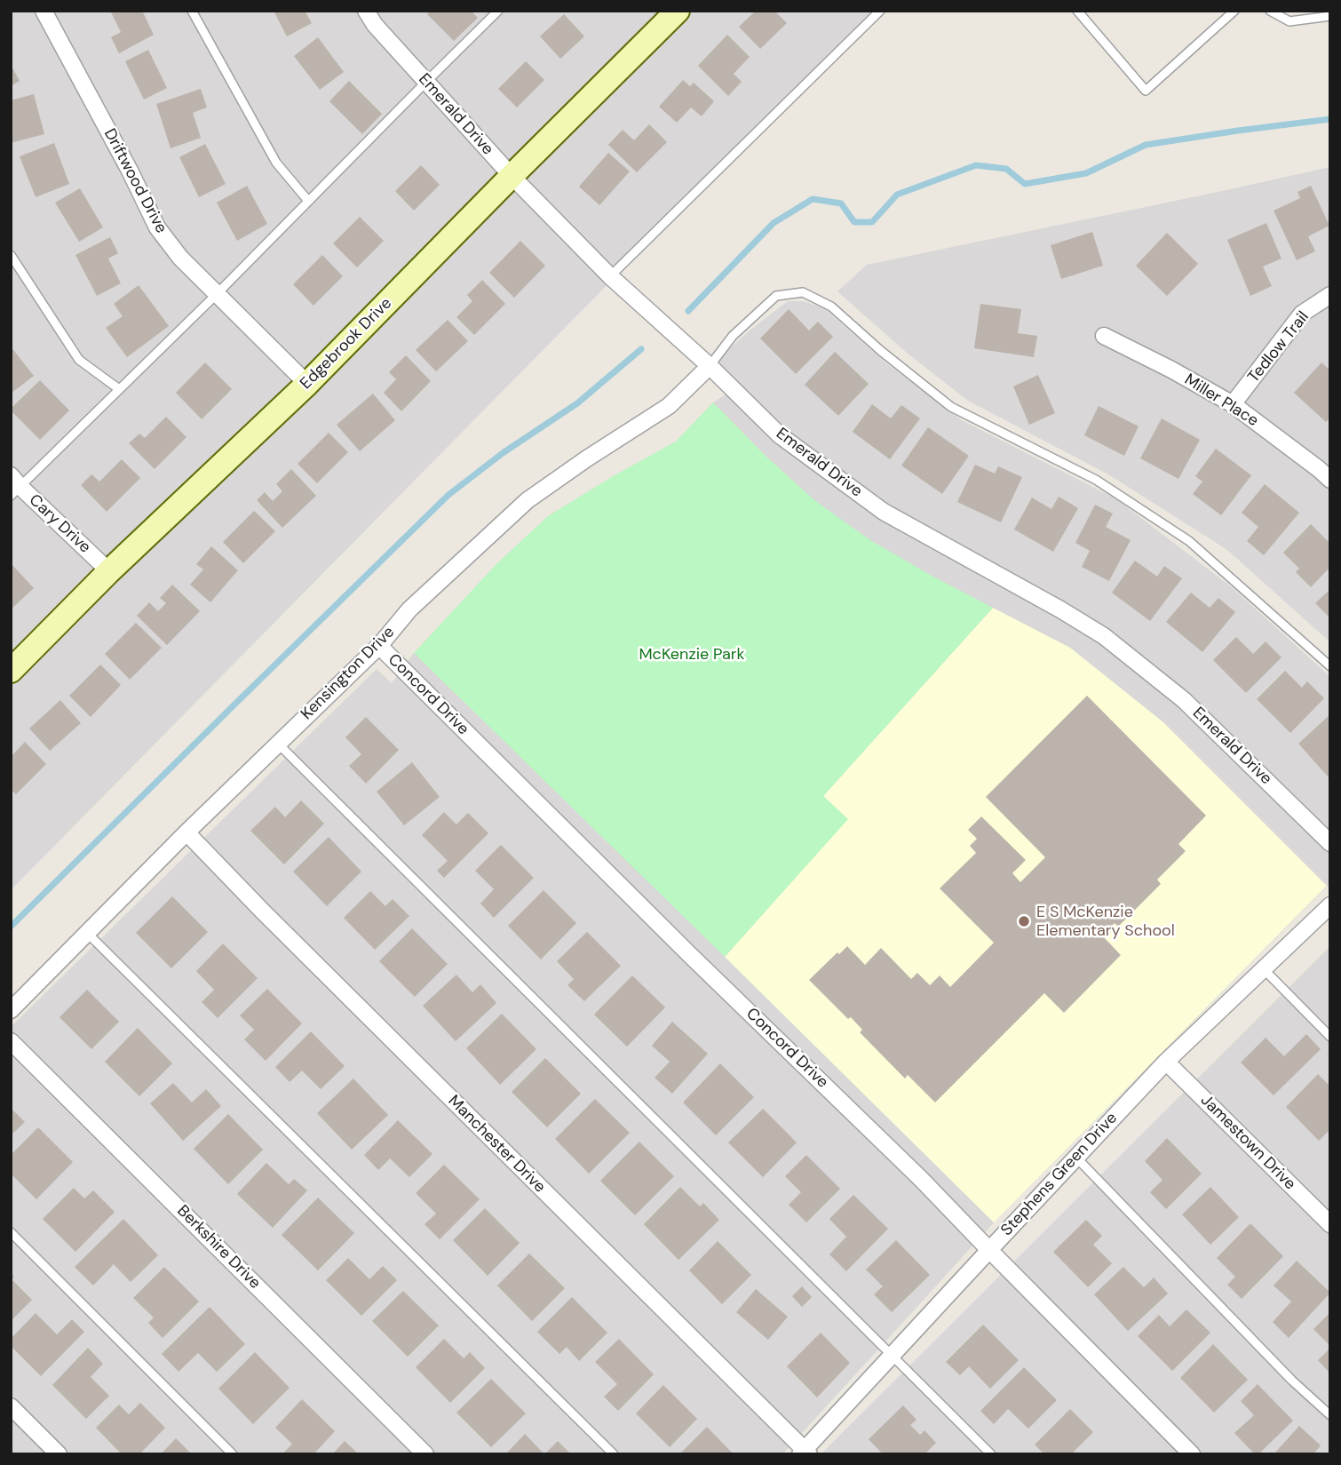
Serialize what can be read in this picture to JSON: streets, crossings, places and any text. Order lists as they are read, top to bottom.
{
  "streets": {
    "street": [
      "Emerald Drive",
      "Driftwood Drive",
      "Edgebrook Drive",
      "Tedlow Trail",
      "Miller Place",
      "Cary Drive",
      "Kensington Drive",
      "Concord Drive",
      "Jamestown Drive",
      "Manchester Drive",
      "Stephens Green Drive",
      "Berkshire Drive"
    ]
  },
  "crossings": [
    ["Emerald Drive", "Edgebrook Drive"],
    ["Emerald Drive", "Kensington Drive"],
    ["Driftwood Drive", "Edgebrook Drive"],
    ["Edgebrook Drive", "Cary Drive"],
    ["Tedlow Trail", "Miller Place"],
    ["Kensington Drive", "Concord Drive"],
    ["Kensington Drive", "Manchester Drive"],
    ["Concord Drive", "Stephens Green Drive"],
    ["Jamestown Drive", "Stephens Green Drive"],
    ["Manchester Drive", "Stephens Green Drive"]
  ],
  "parks": ["McKenzie Park"],
  "places": ["E S McKenzie Elementary School"]
}
